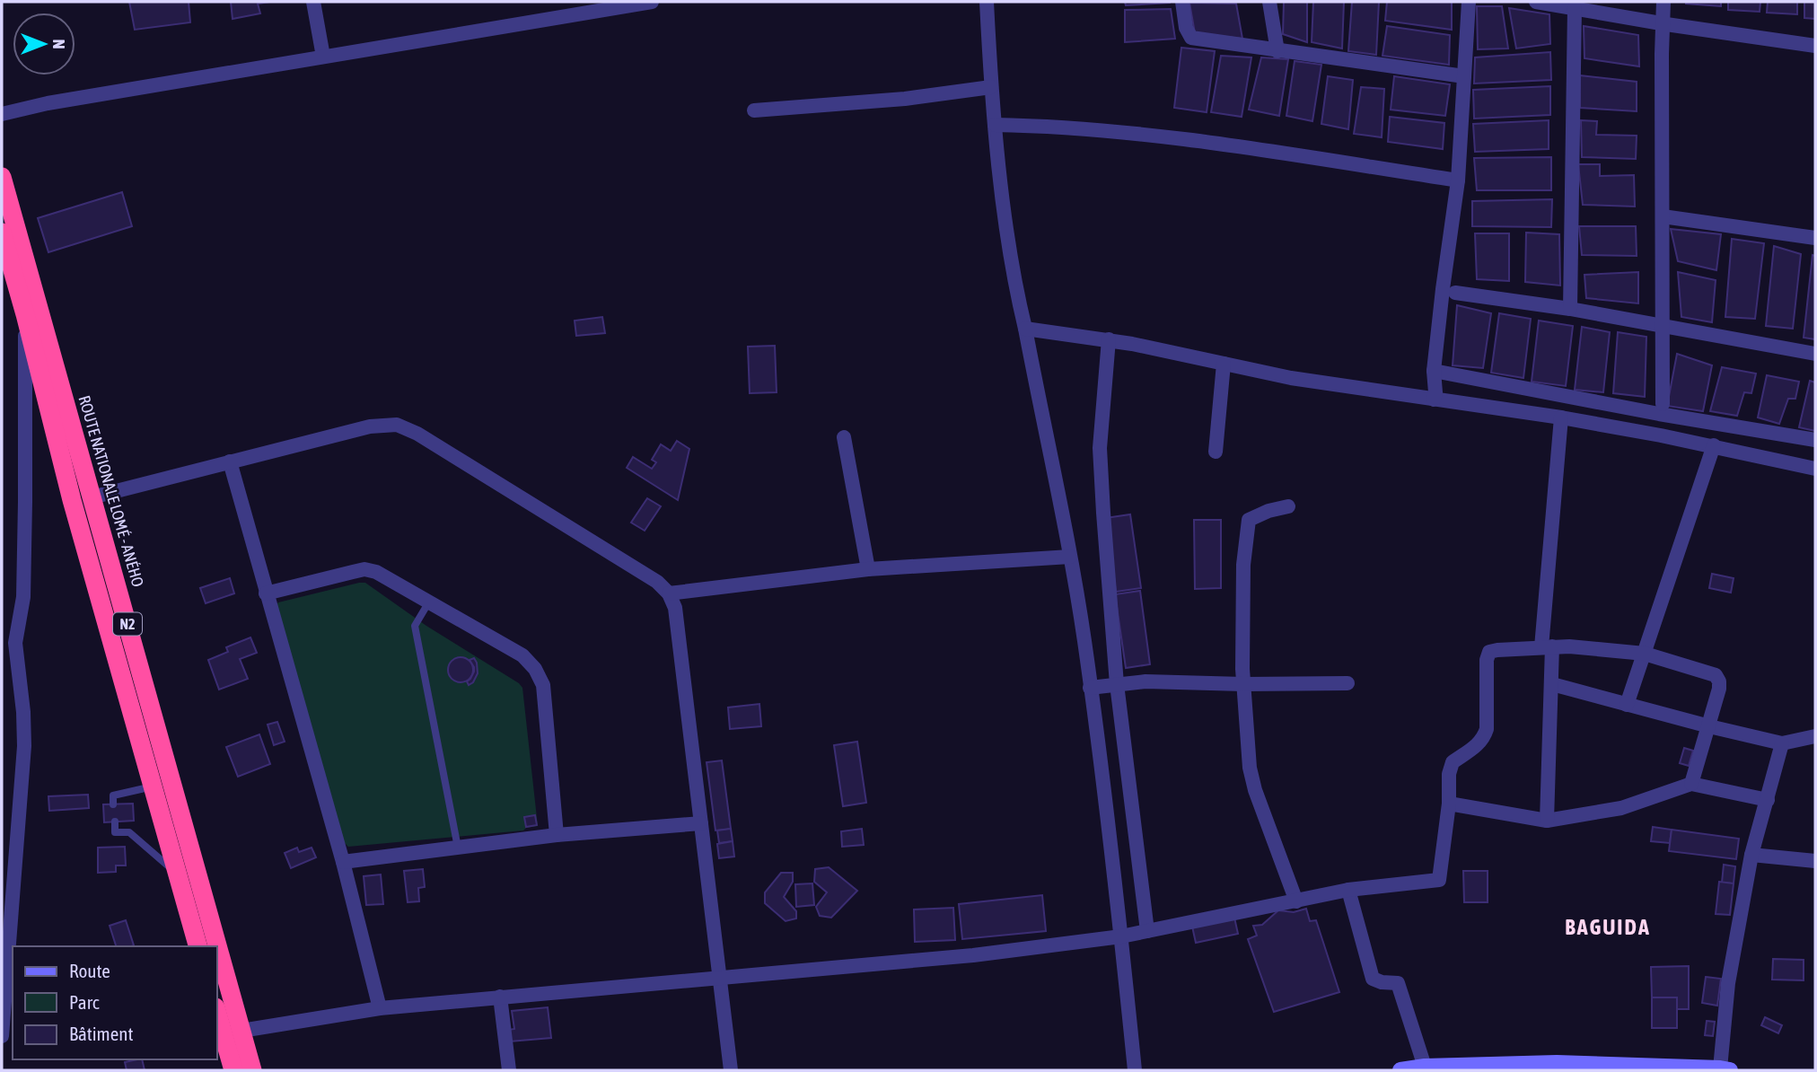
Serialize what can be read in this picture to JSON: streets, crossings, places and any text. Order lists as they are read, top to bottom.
{
  "streets": {
    "highway": ["ROUTE NATIONALE LOMÉ - ANÉHO", "N2"]
  },
  "districts": ["BAGUIDA"],
  "legend": ["Route", "Parc", "Bâtiment"],
  "north": "right"
}
